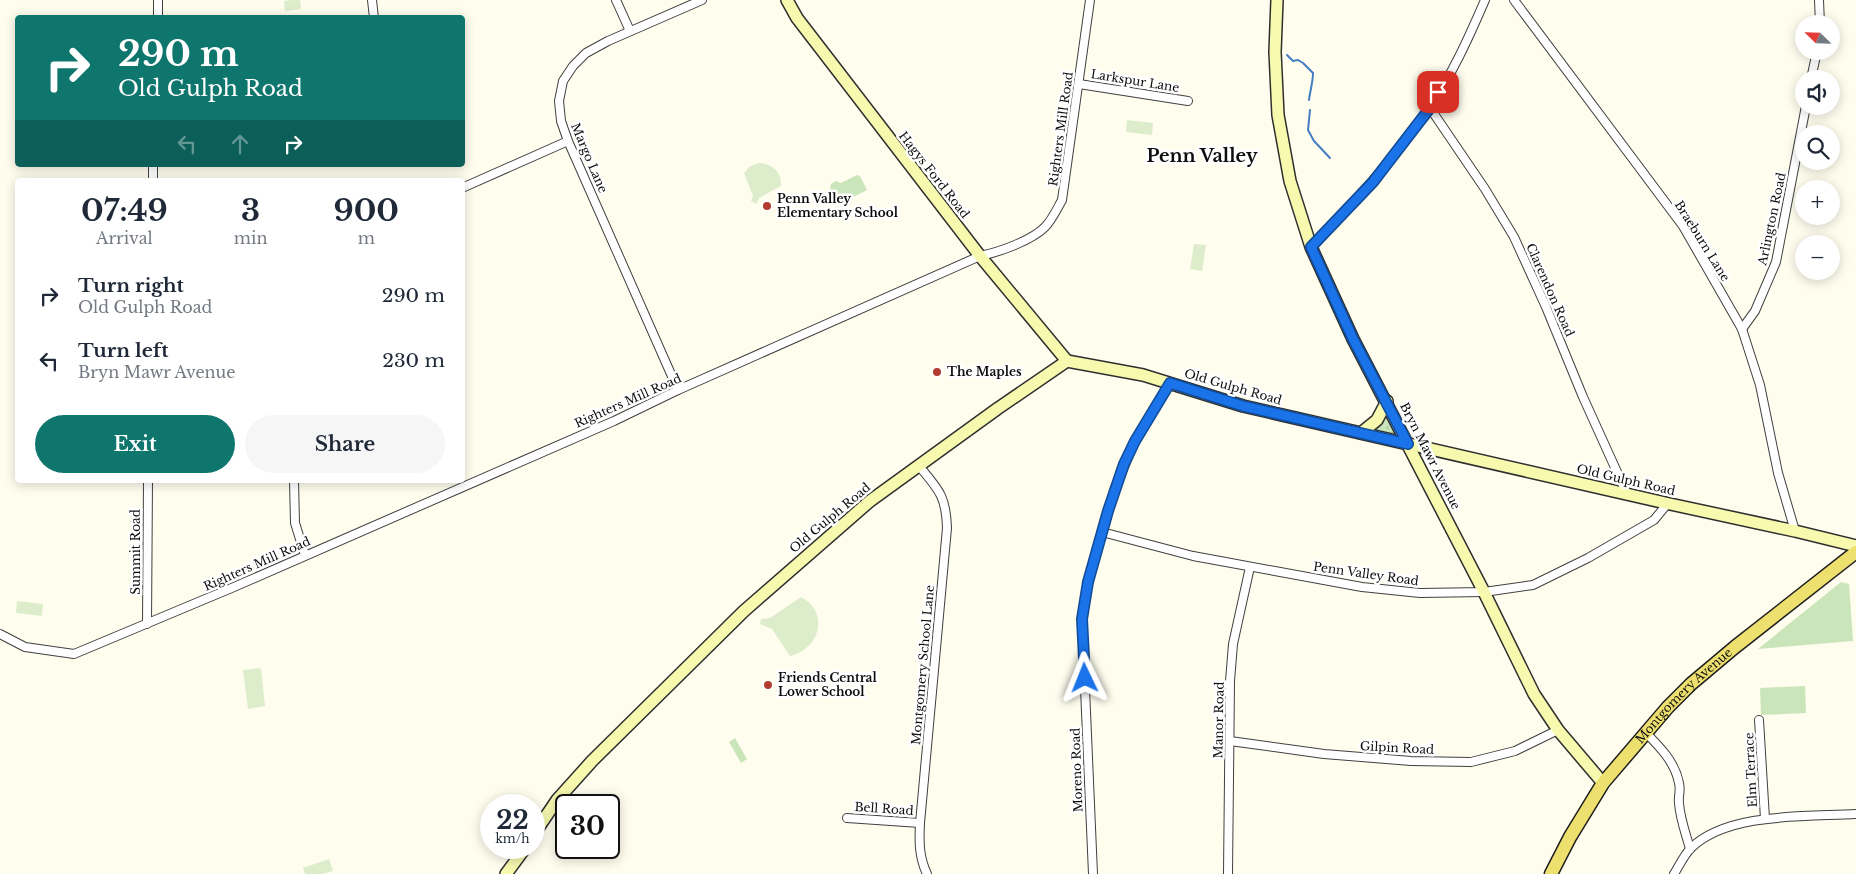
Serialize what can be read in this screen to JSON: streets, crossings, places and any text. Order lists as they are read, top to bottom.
{
  "streets": {
    "main road": ["Montgomery Avenue"],
    "street": [
      "Larkspur Lane",
      "Righters Mill Road",
      "Margo Lane",
      "Hagys Ford Road",
      "Arlington Road",
      "Braeburn Lane",
      "Clarendon Road",
      "Old Gulph Road",
      "Bryn Mawr Avenue",
      "Summit Road",
      "Penn Valley Road",
      "Montgomery School Lane",
      "Manor Road",
      "Gilpin Road",
      "Moreno Road",
      "Elm Terrace",
      "Bell Road"
    ]
  },
  "crossings": [
    ["Larkspur Lane", "Righters Mill Road"],
    ["Righters Mill Road", "Margo Lane"],
    ["Righters Mill Road", "Hagys Ford Road"],
    ["Righters Mill Road", "Summit Road"],
    ["Hagys Ford Road", "Old Gulph Road"],
    ["Arlington Road", "Braeburn Lane"],
    ["Braeburn Lane", "Old Gulph Road"],
    ["Clarendon Road", "Old Gulph Road"],
    ["Old Gulph Road", "Bryn Mawr Avenue"],
    ["Old Gulph Road", "Penn Valley Road"],
    ["Old Gulph Road", "Montgomery School Lane"],
    ["Old Gulph Road", "Moreno Road"],
    ["Bryn Mawr Avenue", "Penn Valley Road"],
    ["Bryn Mawr Avenue", "Montgomery Avenue"],
    ["Bryn Mawr Avenue", "Gilpin Road"],
    ["Penn Valley Road", "Manor Road"],
    ["Penn Valley Road", "Moreno Road"],
    ["Montgomery School Lane", "Bell Road"],
    ["Manor Road", "Gilpin Road"]
  ],
  "districts": ["Penn Valley"],
  "places": ["Penn Valley Elementary School", "The Maples", "Friends Central Lower School"],
  "north": "top left",
  "page": {
    "map_buttons": ["+", "−"],
    "turn": ["290 m", "Old Gulph Road"],
    "eta": [
      "07:49",
      "Arrival",
      "3",
      "min",
      "900",
      "m"
    ],
    "list": [
      {
        "name": "Turn right",
        "note": "Old Gulph Road",
        "value": "290 m"
      },
      {
        "name": "Turn left",
        "note": "Bryn Mawr Avenue",
        "value": "230 m"
      }
    ],
    "buttons": ["Exit", "Share"],
    "speed": "22 km/h",
    "limit": "30"
  }
}
